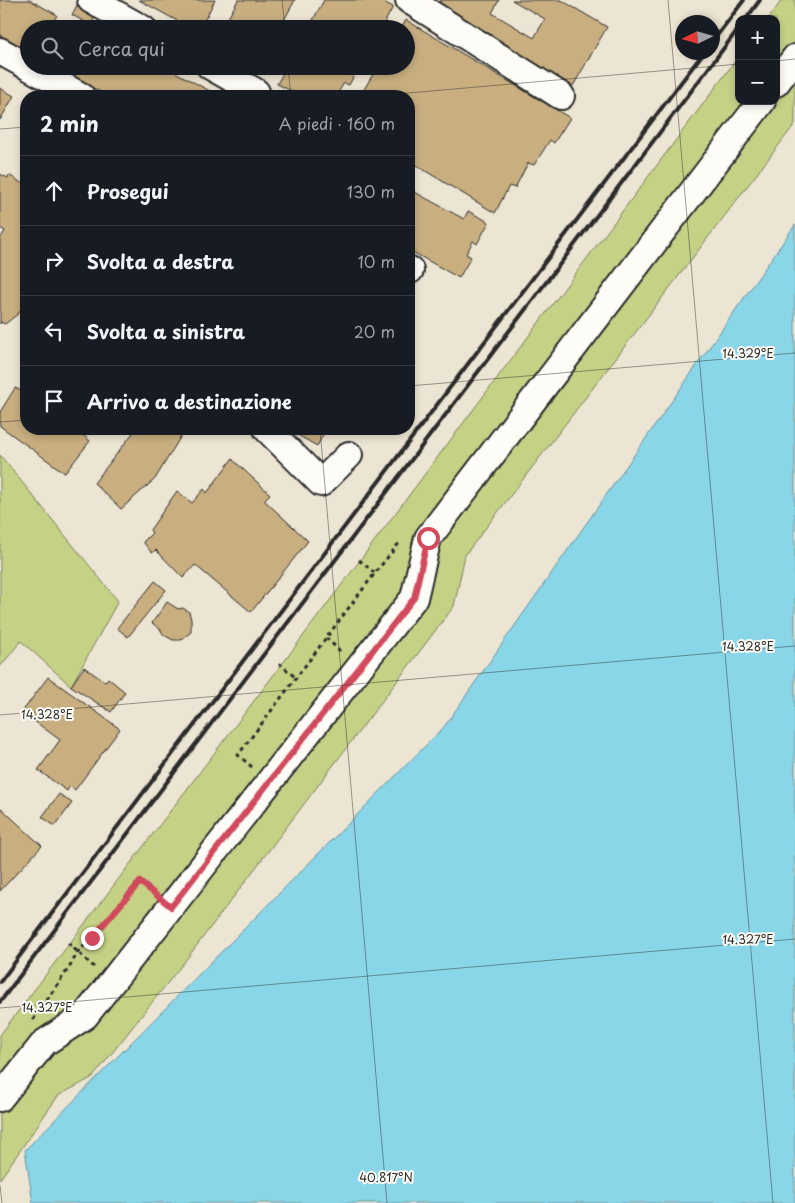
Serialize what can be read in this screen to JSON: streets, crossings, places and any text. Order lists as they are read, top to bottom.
{
  "north": "left",
  "page": {
    "map_buttons": ["+", "−"],
    "search": "Cerca qui",
    "heading": ["2 min", "A piedi · 160 m"],
    "list": [
      ["Prosegui", "130 m"],
      ["Svolta a destra", "10 m"],
      ["Svolta a sinistra", "20 m"],
      "Arrivo a destinazione"
    ]
  },
  "coordinates": [
    "14.329°E",
    "14.328°E",
    "14.327°E",
    "40.817°N"
  ]
}
